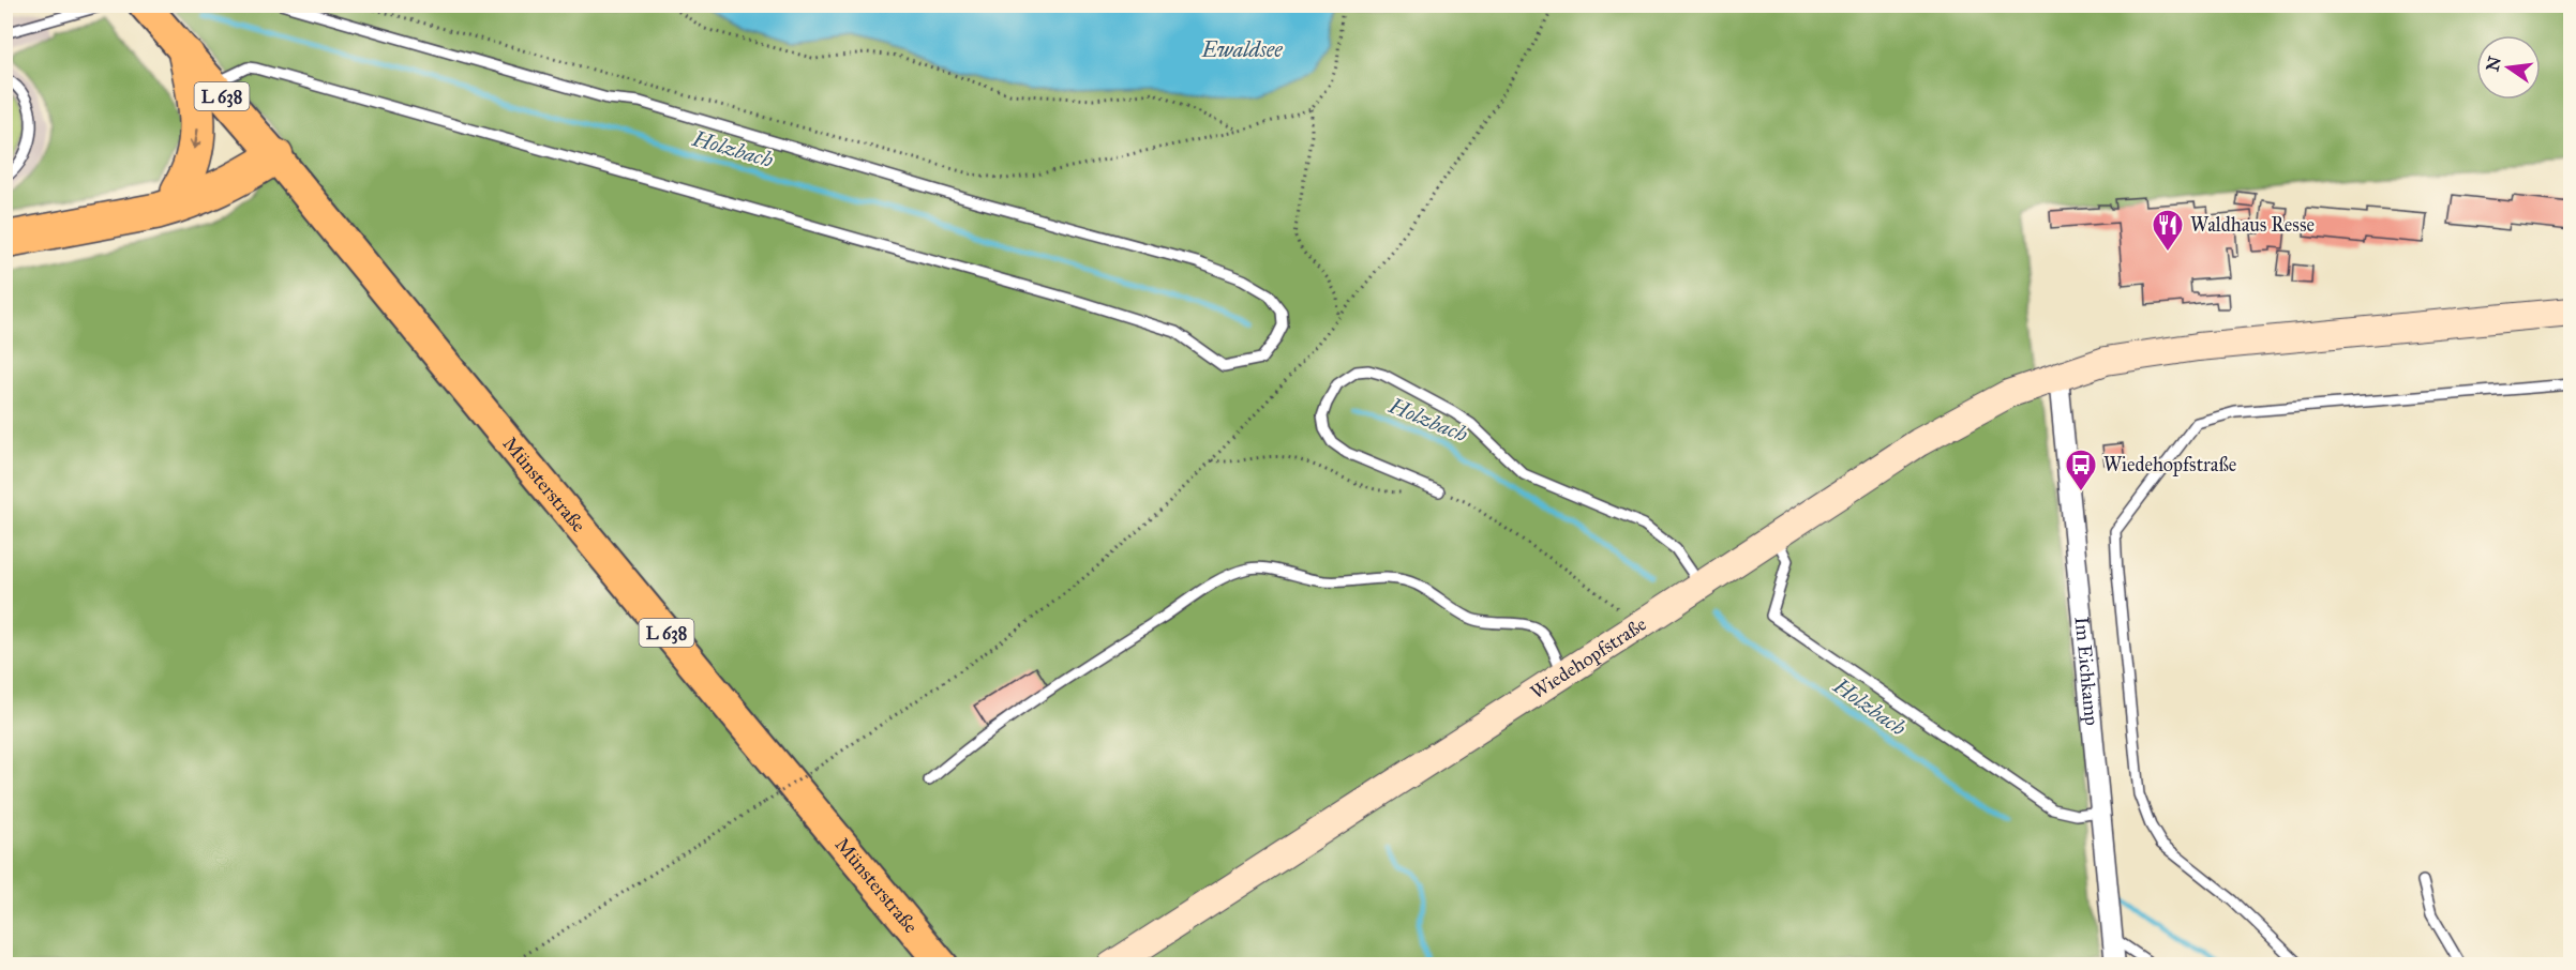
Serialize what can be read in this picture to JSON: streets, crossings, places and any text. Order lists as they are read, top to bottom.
{
  "streets": {
    "main road": ["L 638", "Münsterstraße", "Wiedehopfstraße"],
    "street": ["Im Eichkamp"]
  },
  "crossings": [
    ["Wiedehopfstraße", "Im Eichkamp"]
  ],
  "water": ["Ewaldsee", "Holzbach"],
  "places": {
    "restaurant": ["Waldhaus Resse"],
    "bus stop": ["Wiedehopfstraße"]
  },
  "north": "left"
}
